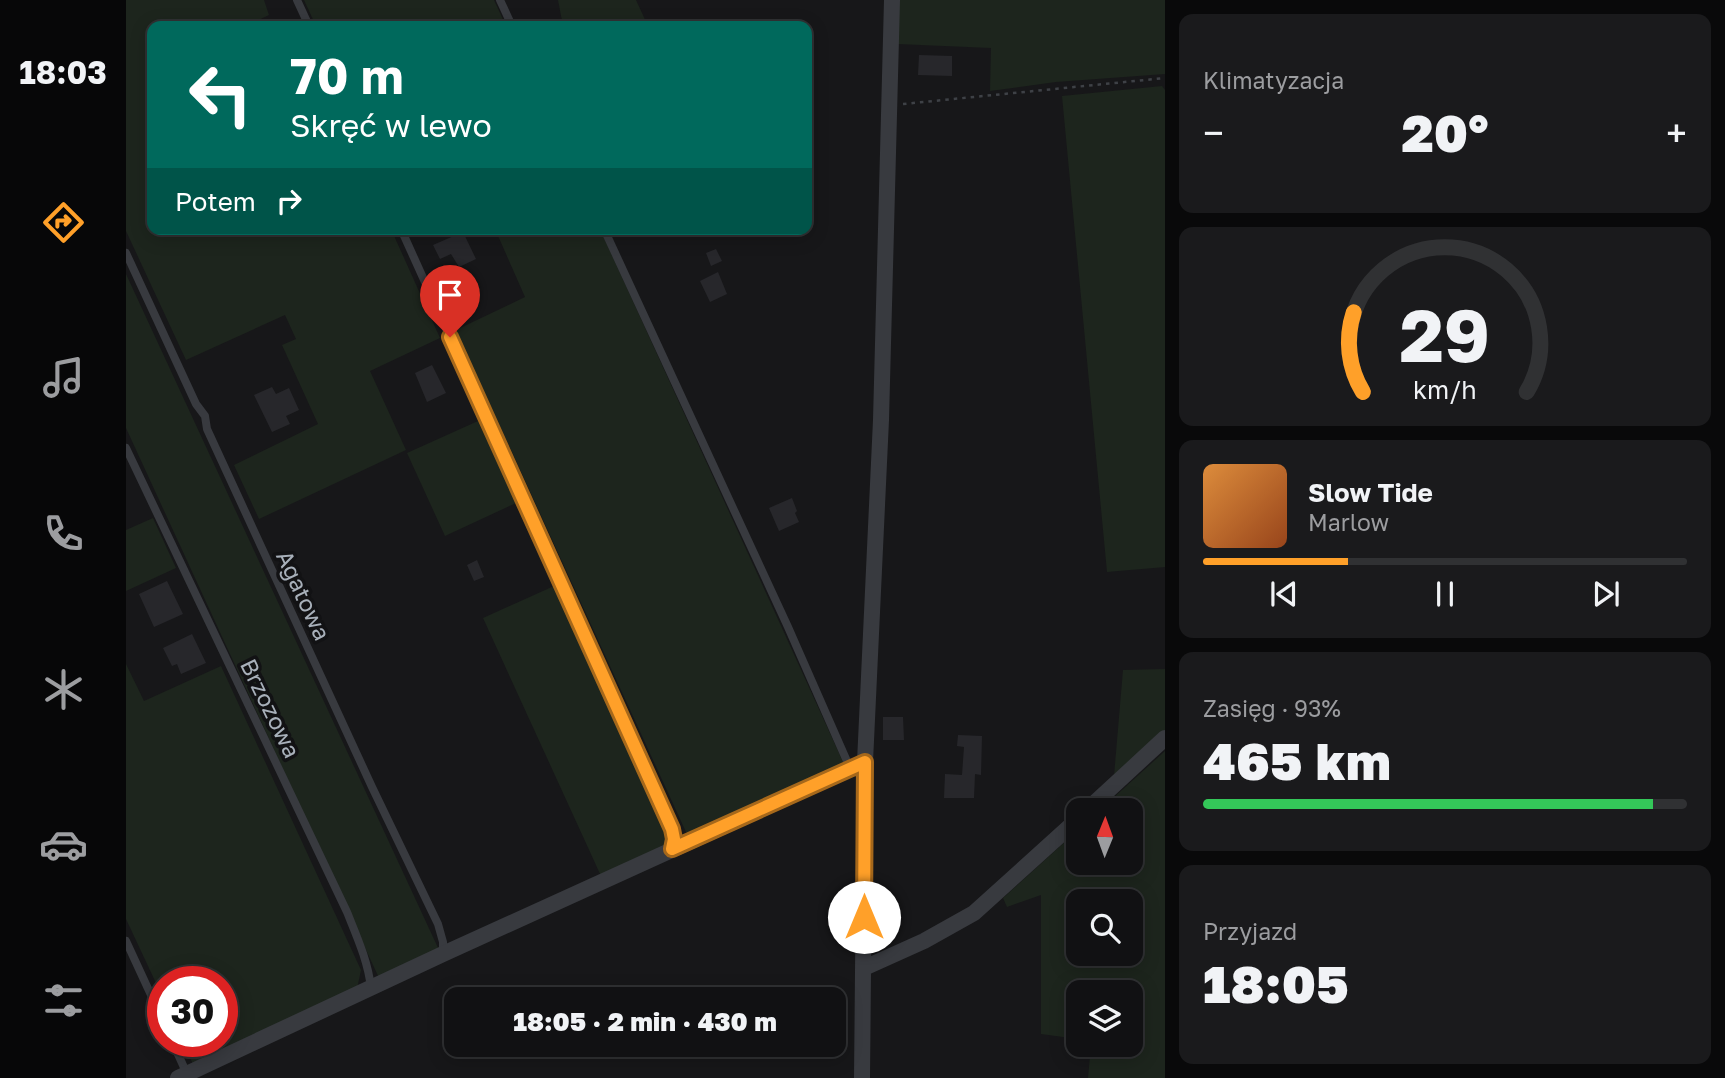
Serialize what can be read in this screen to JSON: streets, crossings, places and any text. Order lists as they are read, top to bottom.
{
  "streets": {
    "lane": ["Agatowa", "Brzozowa"]
  },
  "north": "top",
  "page": {
    "tabs": "18:03",
    "tile": [
      "Klimatyzacja",
      ["Zasięg · 93%", "465 km"],
      ["Przyjazd", "18:05"]
    ],
    "turn": ["70 m", "Skręć w lewo"],
    "heat": ["−", "20°", "+"],
    "then": "Potem",
    "song": ["Slow Tide", "Marlow"],
    "limit": "30",
    "trip": "18:05 · 2 min · 430 m",
    "gauge": ["29", "km/h"]
  }
}
